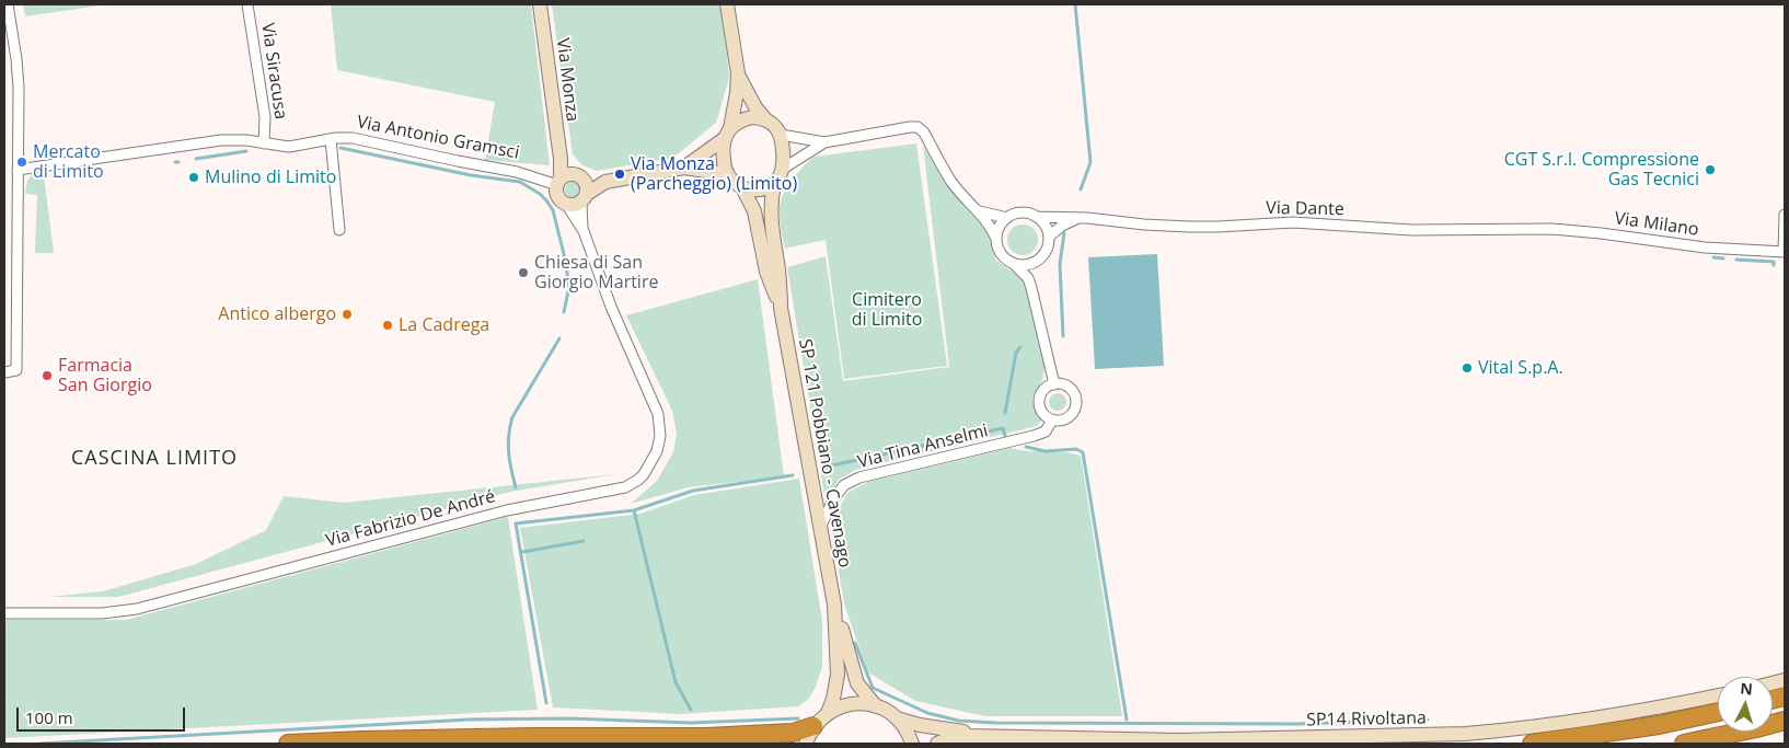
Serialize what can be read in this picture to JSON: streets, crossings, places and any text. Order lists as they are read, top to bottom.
{
  "streets": {
    "street": [
      "Via Siracusa",
      "Via Monza",
      "Via Antonio Gramsci",
      "Via Dante",
      "Via Milano",
      "Via Tina Anselmi",
      "SP 121 Pobbiano - Cavenago",
      "Via Fabrizio De André",
      "SP14 Rivoltana"
    ]
  },
  "crossings": [
    ["Via Siracusa", "Via Antonio Gramsci"],
    ["Via Monza", "Via Antonio Gramsci"],
    ["Via Dante", "Via Milano"],
    ["Via Tina Anselmi", "SP 121 Pobbiano - Cavenago"],
    ["SP 121 Pobbiano - Cavenago", "SP14 Rivoltana"]
  ],
  "districts": ["CASCINA LIMITO"],
  "parks": ["Cimitero di Limito"],
  "places": [
    "Mercato di Limito",
    "CGT S.r.l. Compressione Gas Tecnici",
    "Via Monza (Parcheggio) (Limito)",
    "Mulino di Limito",
    "Chiesa di San Giorgio Martire",
    "Antico albergo",
    "La Cadrega",
    "Vital S.p.A.",
    "Farmacia San Giorgio"
  ],
  "scale_bar": "100 m",
  "north": "top"
}
